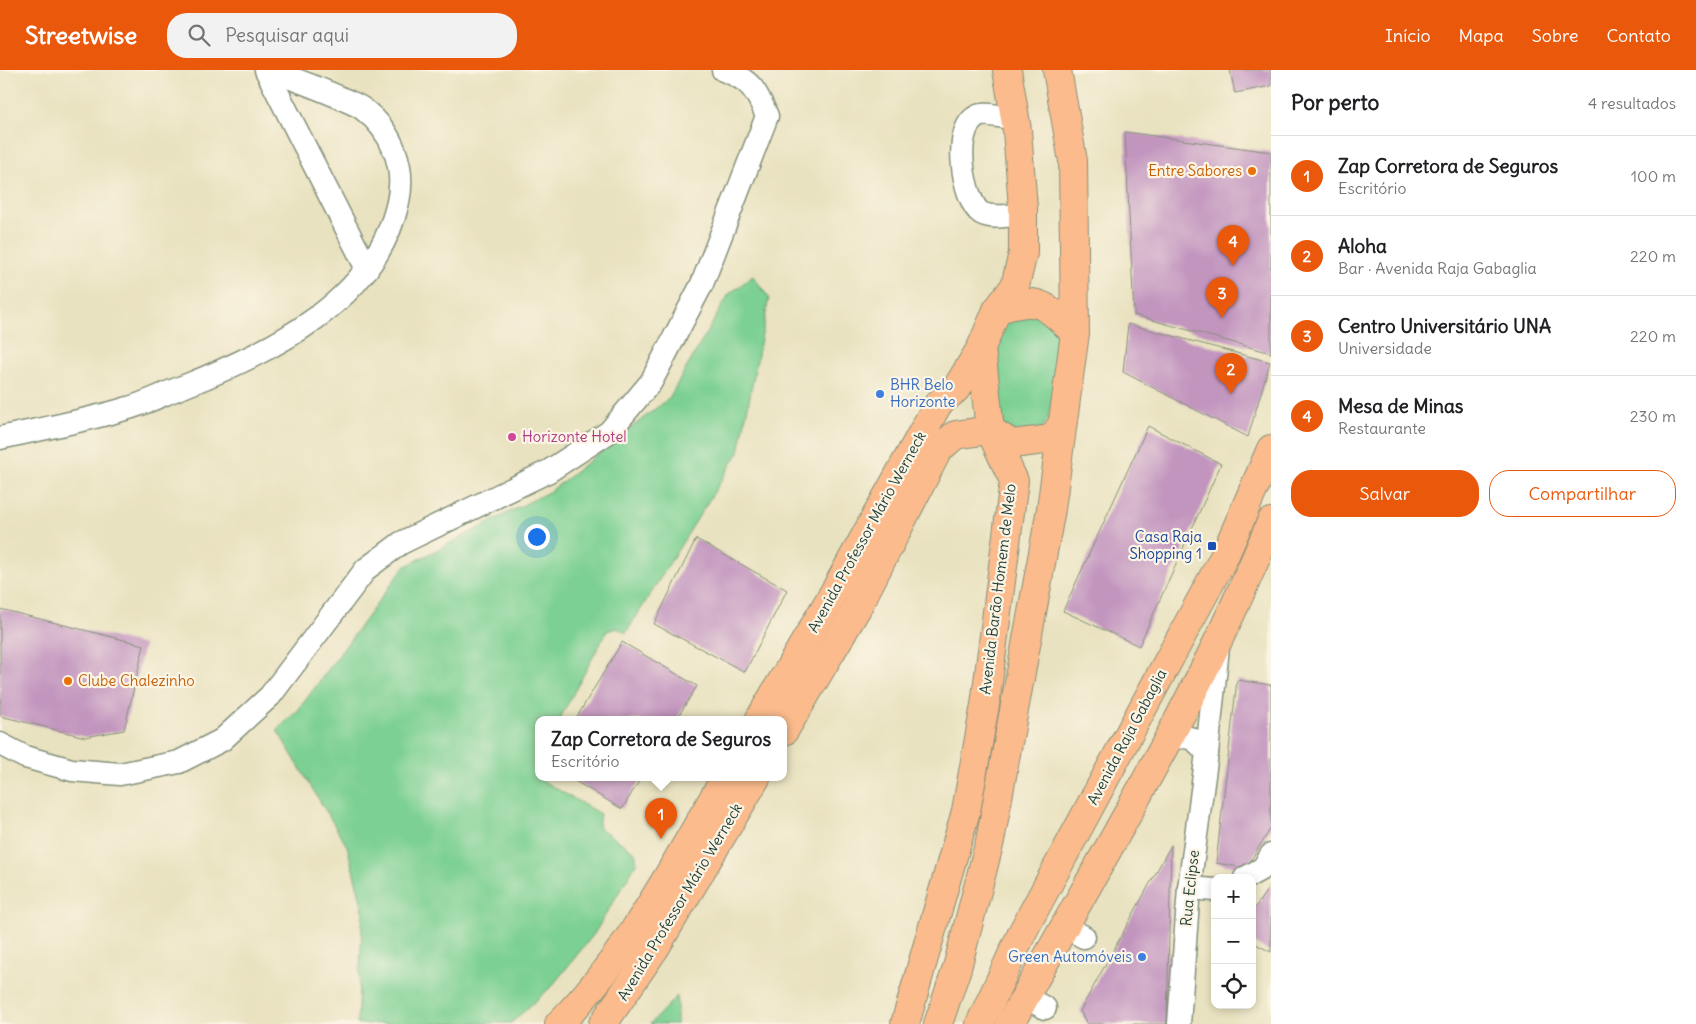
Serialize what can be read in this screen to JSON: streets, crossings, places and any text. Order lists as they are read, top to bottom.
{
  "streets": {
    "main road": ["Avenida Professor Mário Werneck", "Avenida Barão Homem de Melo", "Avenida Raja Gabaglia"],
    "street": ["Rua Eclipse"]
  },
  "crossings": [
    ["Avenida Professor Mário Werneck", "Avenida Barão Homem de Melo"]
  ],
  "places": {
    "other": [
      "Entre Sabores",
      "BHR Belo Horizonte",
      "Horizonte Hotel",
      "Clube Chalezinho",
      "Green Automóveis"
    ],
    "transit": ["Casa Raja Shopping 1"]
  },
  "page": {
    "header": "Streetwise",
    "search": "Pesquisar aqui",
    "nav": [
      "Início",
      "Mapa",
      "Sobre",
      "Contato"
    ],
    "heading": ["Por perto", "4 resultados"],
    "list": [
      {
        "mark": "1",
        "name": "Zap Corretora de Seguros",
        "note": "Escritório",
        "value": "100 m"
      },
      {
        "mark": "2",
        "name": "Aloha",
        "note": "Bar · Avenida Raja Gabaglia",
        "value": "220 m"
      },
      {
        "mark": "3",
        "name": "Centro Universitário UNA",
        "note": "Universidade",
        "value": "220 m"
      },
      {
        "mark": "4",
        "name": "Mesa de Minas",
        "note": "Restaurante",
        "value": "230 m"
      }
    ],
    "pins": [
      "4",
      "3",
      "2",
      "1"
    ],
    "buttons": ["Salvar", "Compartilhar"],
    "popup": ["Zap Corretora de Seguros", "Escritório"],
    "map_buttons": ["+", "−"]
  }
}
